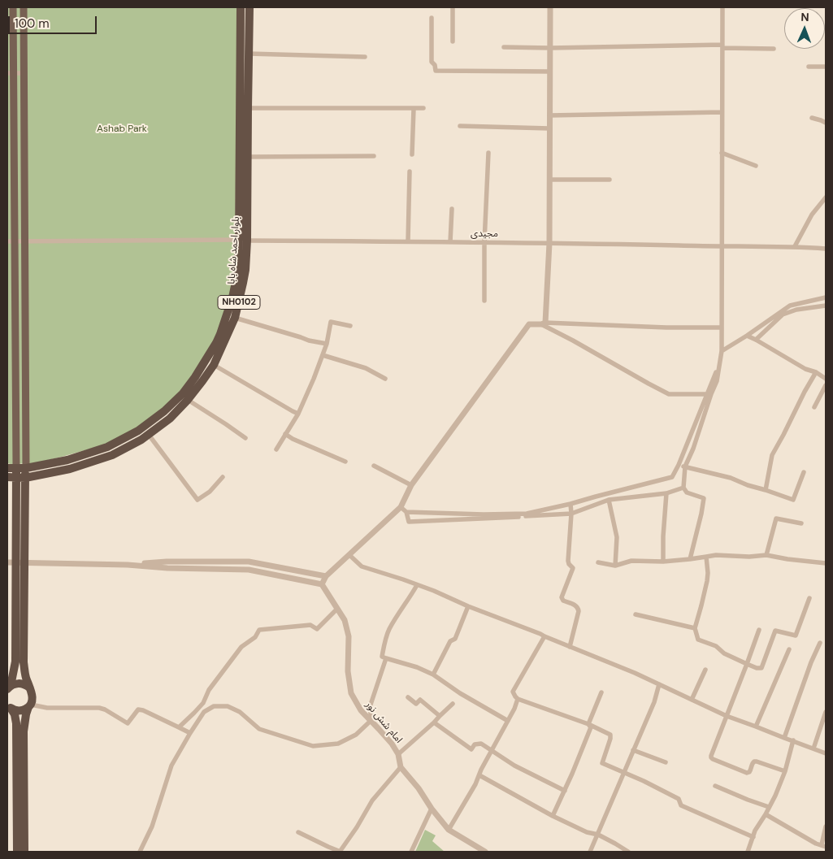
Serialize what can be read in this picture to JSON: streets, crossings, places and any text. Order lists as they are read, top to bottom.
{
  "streets": {
    "highway": ["بلوار احمد شاه بابا", "NH0102"],
    "street": ["مجیدی", "امام شش نور"]
  },
  "crossings": [
    ["مجیدی", "بلوار احمد شاه بابا"]
  ],
  "parks": ["Ashab Park"],
  "scale_bar": "100 m",
  "north": "top"
}
